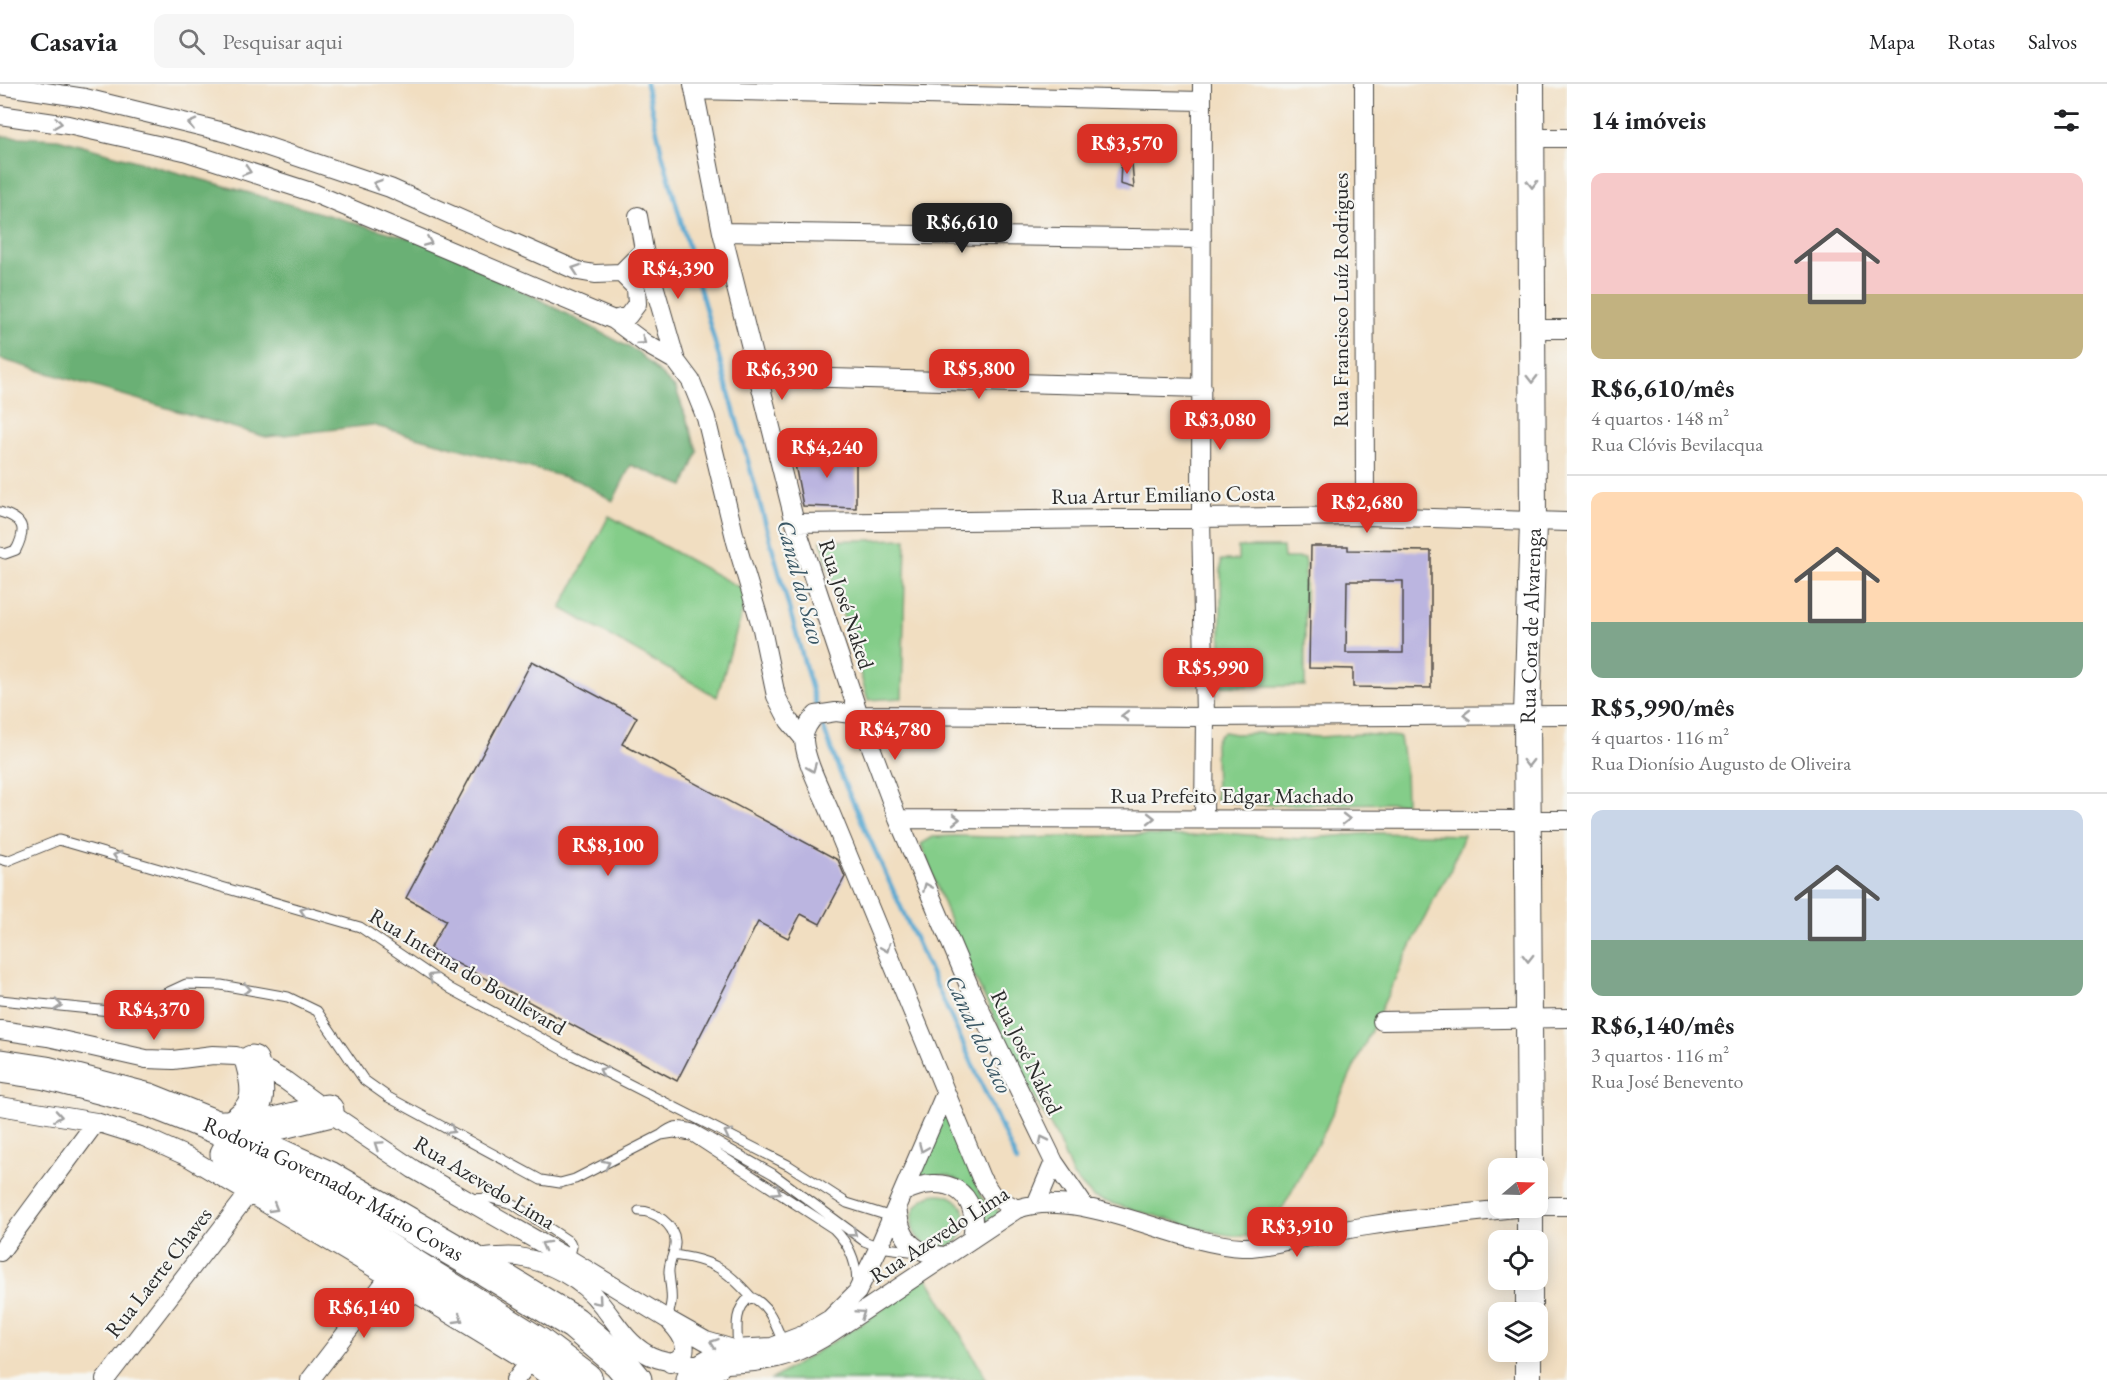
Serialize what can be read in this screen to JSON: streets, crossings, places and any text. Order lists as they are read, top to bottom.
{
  "streets": {
    "highway": ["Rodovia Governador Mário Covas"],
    "main road": ["Rua Cora de Alvarenga"],
    "street": [
      "Rua Francisco Luíz Rodrigues",
      "Rua Artur Emiliano Costa",
      "Rua José Naked",
      "Rua Prefeito Edgar Machado",
      "Rua Azevedo Lima",
      "Rua Laerte Chaves"
    ],
    "lane": ["Rua Interna do Boullevard"]
  },
  "crossings": [
    ["Rua Francisco Luíz Rodrigues", "Rua Artur Emiliano Costa"],
    ["Rua Artur Emiliano Costa", "Rua José Naked"],
    ["Rua Artur Emiliano Costa", "Rua Cora de Alvarenga"],
    ["Rua José Naked", "Rua Prefeito Edgar Machado"],
    ["Rua José Naked", "Rua Azevedo Lima"],
    ["Rua Cora de Alvarenga", "Rua Prefeito Edgar Machado"],
    ["Rua Interna do Boullevard", "Rua Azevedo Lima"],
    ["Rua Azevedo Lima", "Rodovia Governador Mário Covas"]
  ],
  "one_way": ["Rua Cora de Alvarenga", "Rua Interna do Boullevard"],
  "water": ["Canal do Saco"],
  "north": "right",
  "page": {
    "header": "Casavia",
    "search": "Pesquisar aqui",
    "nav": ["Mapa", "Rotas", "Salvos"],
    "heading": "14 imóveis",
    "price": [
      "R$3,570",
      "R$6,610",
      "R$4,390",
      "R$5,800",
      "R$6,390",
      "R$3,080",
      "R$4,240",
      "R$2,680",
      "R$5,990",
      "R$4,780",
      "R$8,100",
      "R$4,370",
      "R$3,910",
      "R$6,140"
    ],
    "list": [
      {
        "name": "R$6,610/mês",
        "note": "4 quartos · 148 m² · Rua Clóvis Bevilacqua"
      },
      {
        "name": "R$5,990/mês",
        "note": "4 quartos · 116 m² · Rua Dionísio Augusto de Oliveira"
      },
      {
        "name": "R$6,140/mês",
        "note": "3 quartos · 116 m² · Rua José Benevento"
      }
    ]
  }
}
